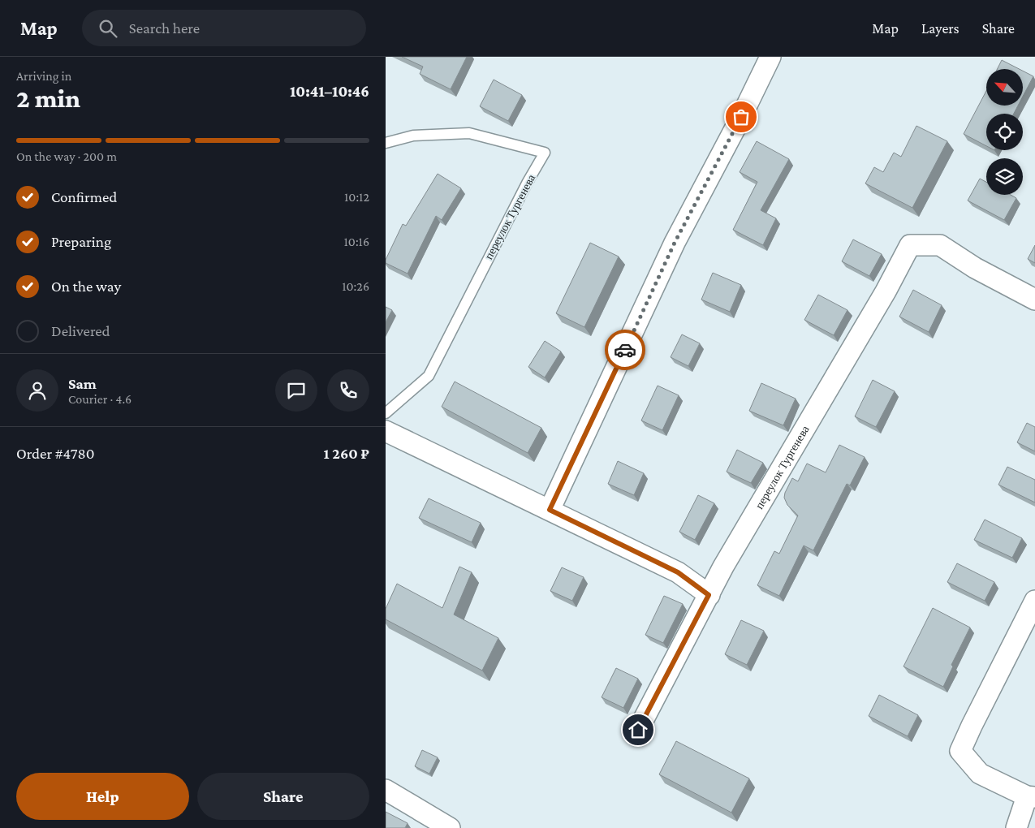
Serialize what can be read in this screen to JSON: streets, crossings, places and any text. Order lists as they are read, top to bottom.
{
  "streets": {
    "street": ["переулок Тургенева"]
  },
  "north": "top left",
  "page": {
    "header": "Map",
    "search": "Search here",
    "nav": ["Map", "Layers", "Share"],
    "heading": ["2 min", "Arriving in", "10:41–10:46"],
    "panel": [
      "Sam",
      "Courier · 4.6",
      "Order #4780",
      "1 260 ₽"
    ],
    "bar": "On the way · 200 m",
    "list": [
      ["Confirmed", "10:12"],
      ["Preparing", "10:16"],
      ["On the way", "10:26"],
      "Delivered"
    ],
    "buttons": ["Help", "Share"]
  }
}
